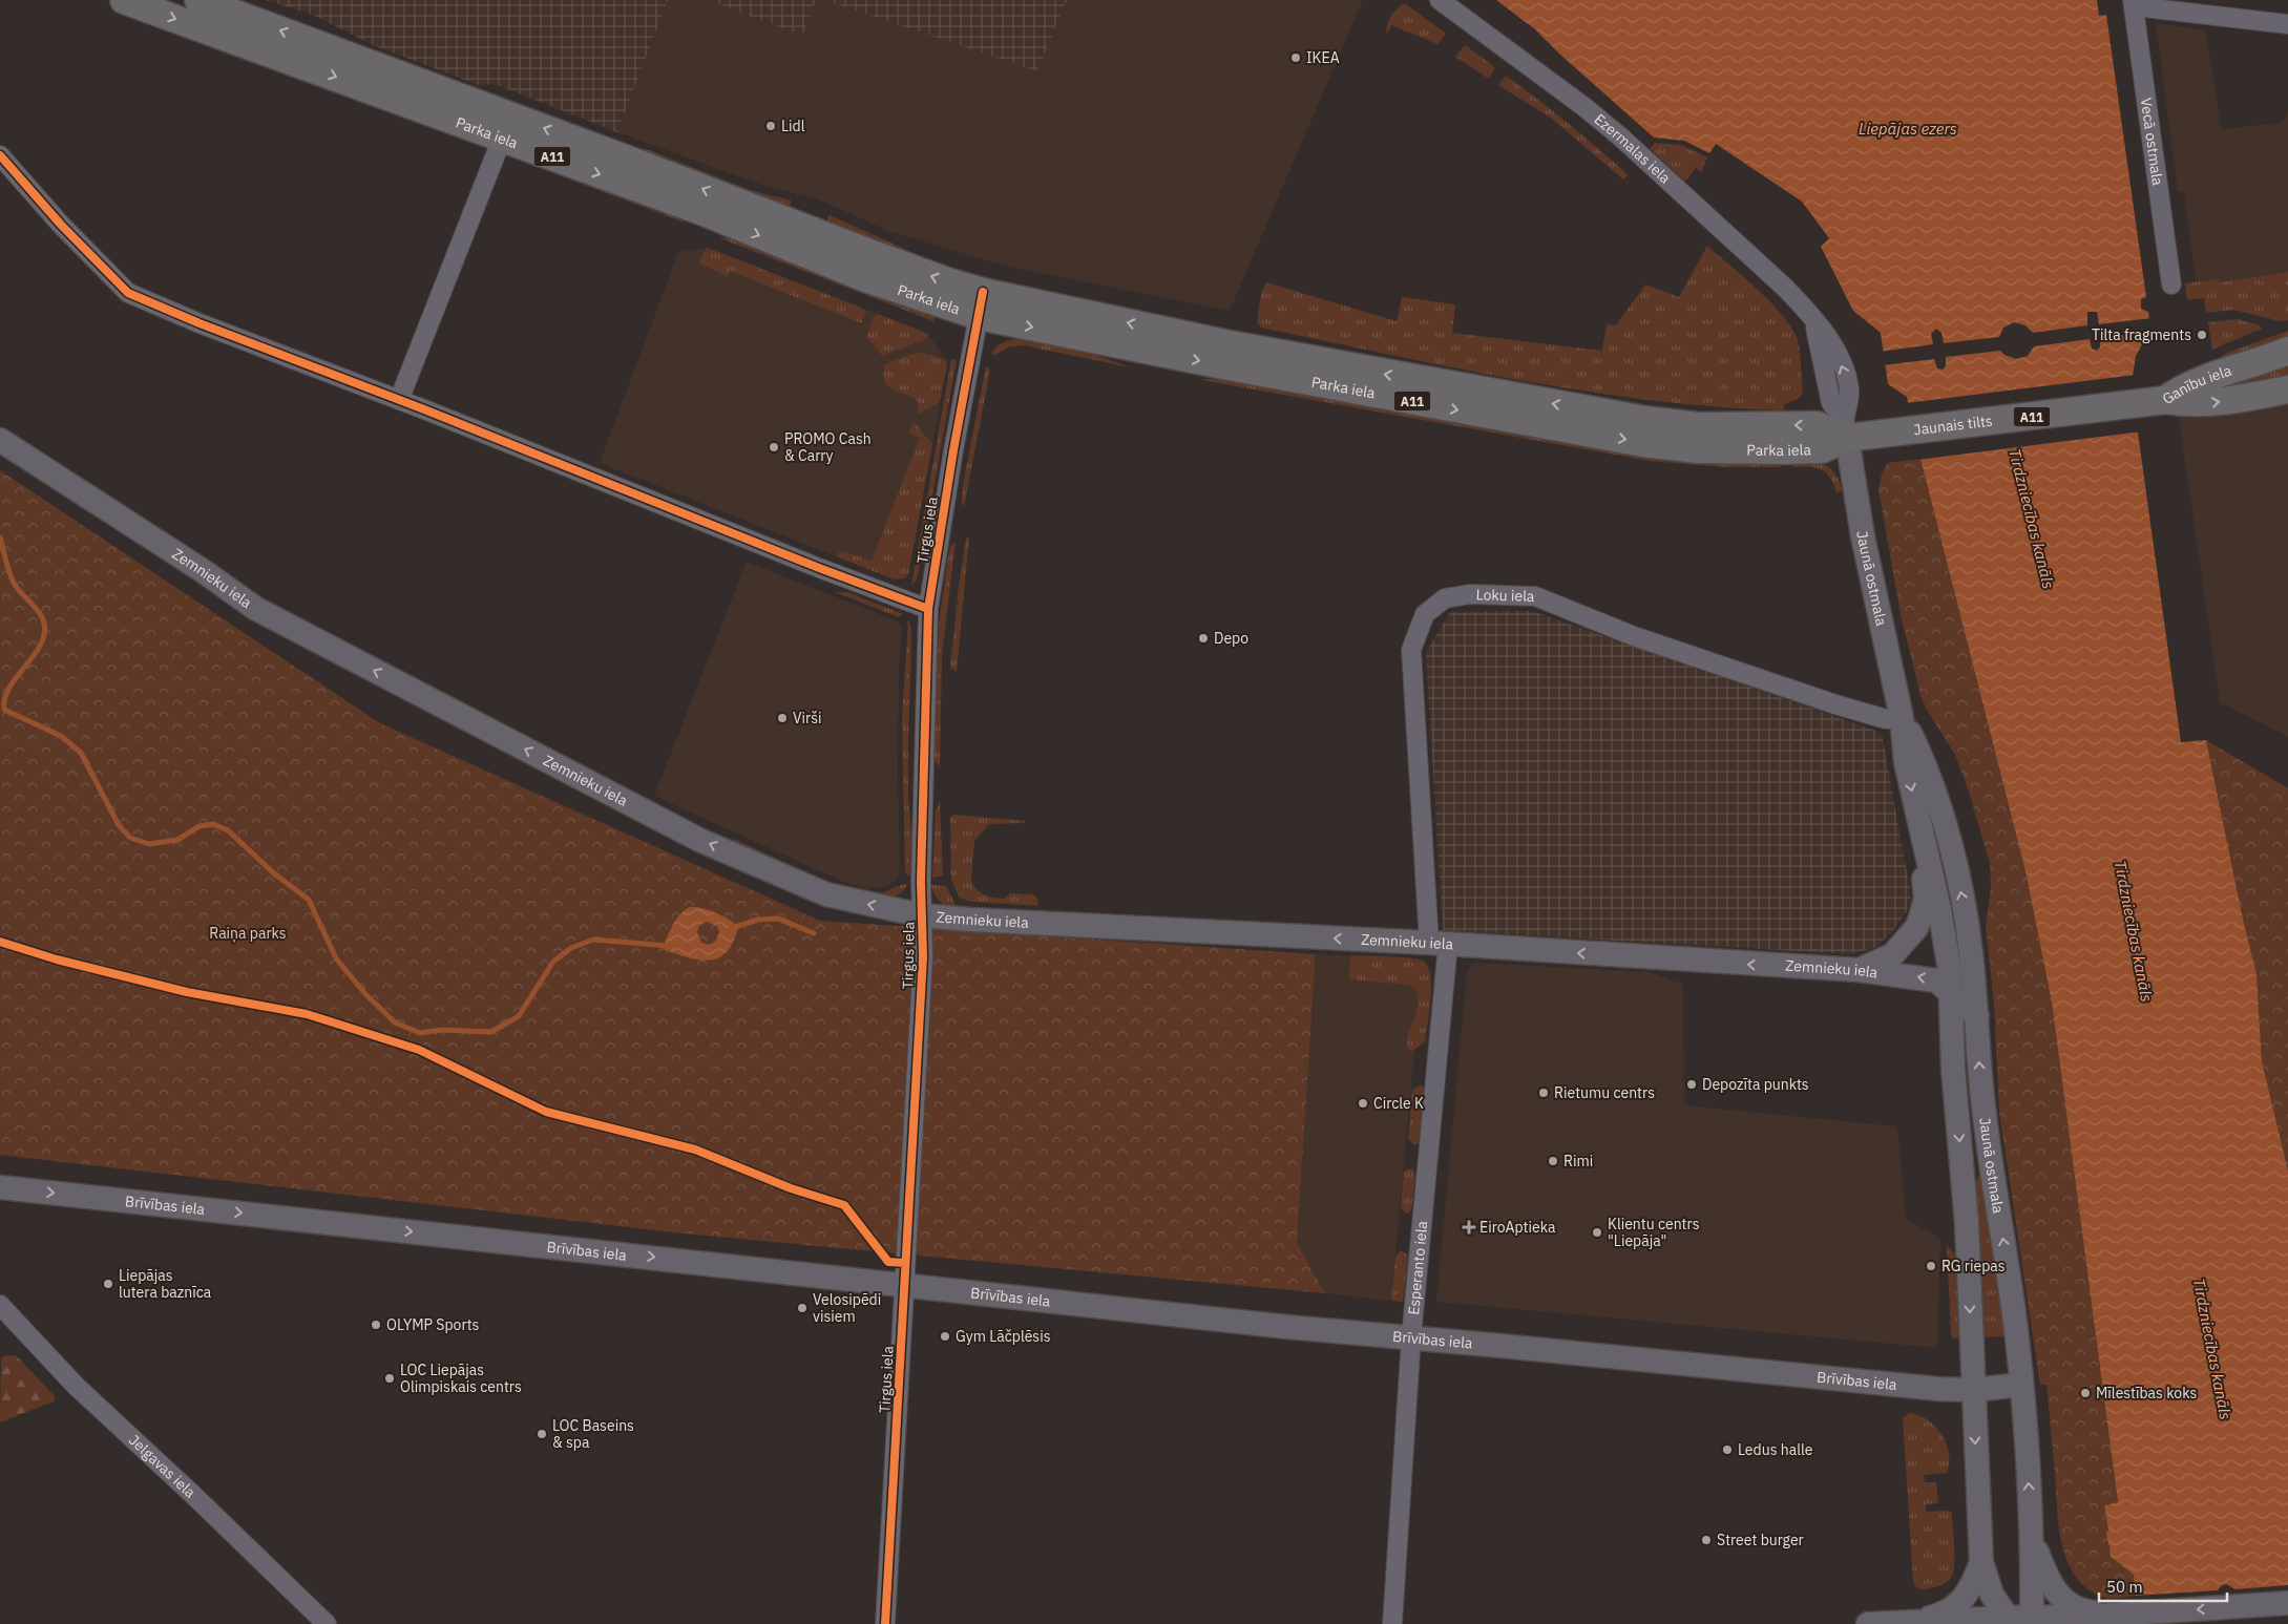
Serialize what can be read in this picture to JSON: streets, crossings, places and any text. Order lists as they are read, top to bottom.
{
  "streets": {
    "highway": [
      "Parka iela",
      "A11",
      "Ganību iela",
      "Jaunais tilts"
    ],
    "main road": ["Jaunā ostmala", "Zemnieku iela", "Brīvības iela"],
    "street": [
      "Vecā ostmala",
      "Ezermalas iela",
      "Tirgus iela",
      "Loku iela",
      "Esperanto iela",
      "Jelgavas iela"
    ]
  },
  "crossings": [
    ["Parka iela", "Ezermalas iela"],
    ["Parka iela", "Jaunais tilts"],
    ["Parka iela", "Tirgus iela"],
    ["Parka iela", "Jaunā ostmala"],
    ["Ezermalas iela", "Jaunais tilts"],
    ["Ezermalas iela", "Jaunā ostmala"],
    ["Ganību iela", "Jaunais tilts"],
    ["Jaunais tilts", "Jaunā ostmala"],
    ["Tirgus iela", "Zemnieku iela"],
    ["Tirgus iela", "Brīvības iela"],
    ["Jaunā ostmala", "Zemnieku iela"],
    ["Jaunā ostmala", "Loku iela"],
    ["Jaunā ostmala", "Brīvības iela"],
    ["Zemnieku iela", "Loku iela"],
    ["Zemnieku iela", "Esperanto iela"],
    ["Loku iela", "Esperanto iela"],
    ["Brīvības iela", "Esperanto iela"]
  ],
  "one_way": ["Zemnieku iela", "Brīvības iela"],
  "water": ["Liepājas ezers", "Tirdzniecības kanāls"],
  "parks": ["Raiņa parks"],
  "places": {
    "other": [
      "IKEA",
      "Lidl",
      "Tilta fragments",
      "PROMO Cash & Carry",
      "Depo",
      "Virši",
      "Depozīta punkts",
      "Rietumu centrs",
      "Circle K",
      "Rimi",
      "Klientu centrs \"Liepāja\"",
      "RG riepas",
      "Liepājas lutera baznīca",
      "Velosipēdi visiem",
      "OLYMP Sports",
      "Gym Lāčplēsis",
      "LOC Liepājas Olimpiskais centrs",
      "Mīlestības koks",
      "LOC Baseins & spa",
      "Ledus halle",
      "Street burger"
    ],
    "health": ["EiroAptieka"]
  },
  "scale_bar": "50 m"
}
